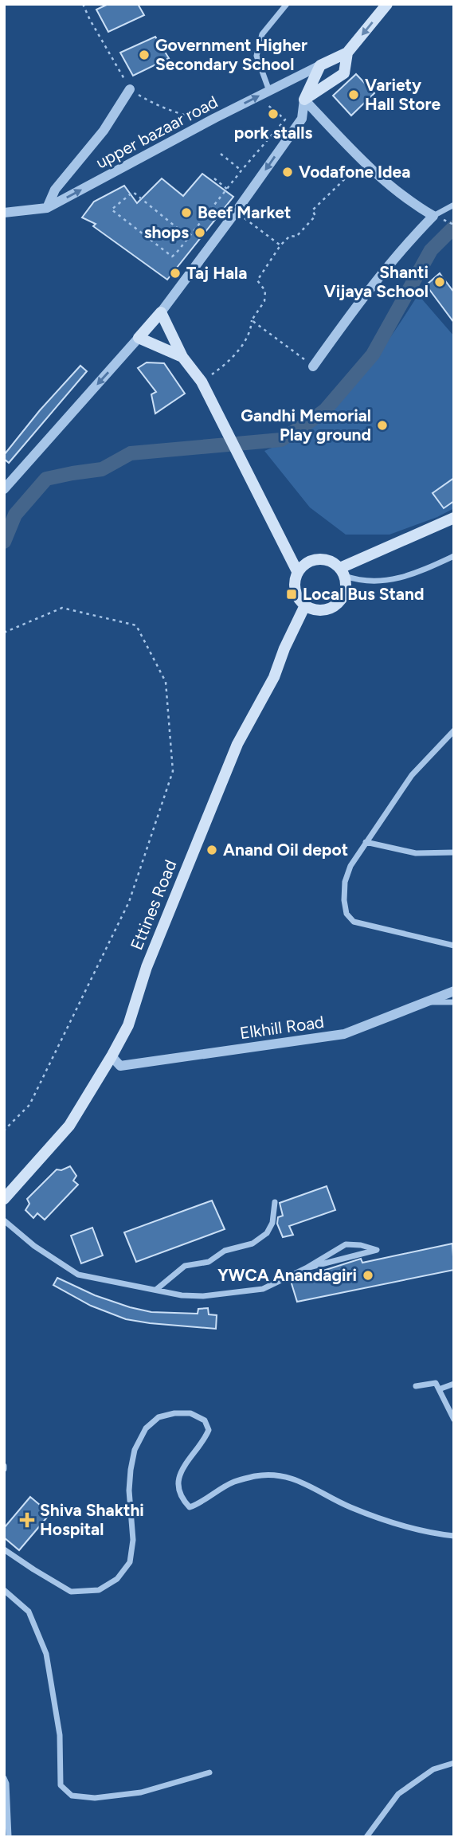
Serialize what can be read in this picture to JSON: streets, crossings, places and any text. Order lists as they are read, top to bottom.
{
  "streets": {
    "main road": ["Ettines Road"],
    "street": ["upper bazaar road", "Elkhill Road"]
  },
  "crossings": [
    ["Ettines Road", "Elkhill Road"]
  ],
  "one_way": ["upper bazaar road"],
  "places": {
    "other": [
      "Government Higher Secondary School",
      "Variety Hall Store",
      "pork stalls",
      "Vodafone Idea",
      "Beef Market",
      "shops",
      "Taj Hala",
      "Shanti Vijaya School",
      "Gandhi Memorial Play ground",
      "Anand Oil depot",
      "YWCA Anandagiri"
    ],
    "transit": ["Local Bus Stand"],
    "health": ["Shiva Shakthi Hospital"]
  }
}
